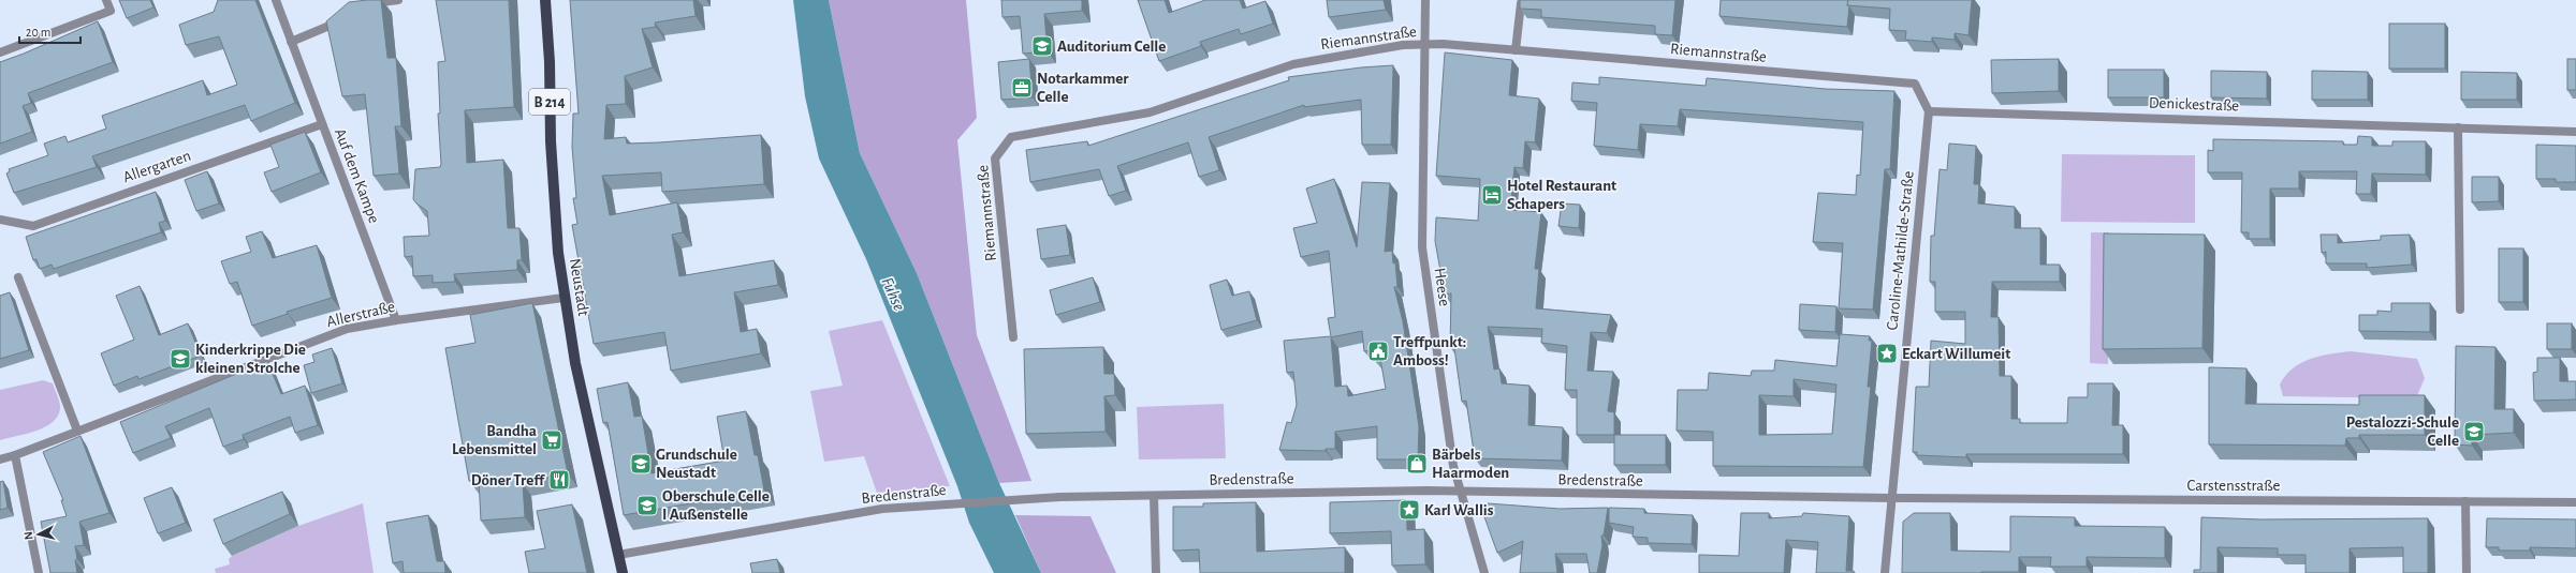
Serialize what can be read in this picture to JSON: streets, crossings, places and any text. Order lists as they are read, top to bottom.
{
  "streets": {
    "main road": ["B 214", "Neustadt"],
    "street": [
      "Riemannstraße",
      "Denickestraße",
      "Allergarten",
      "Auf dem Kampe",
      "Caroline-Mathilde-Straße",
      "Heese",
      "Allerstraße",
      "Bredenstraße",
      "Carstensstraße"
    ]
  },
  "crossings": [
    ["Riemannstraße", "Denickestraße"],
    ["Riemannstraße", "Caroline-Mathilde-Straße"],
    ["Riemannstraße", "Heese"],
    ["Denickestraße", "Caroline-Mathilde-Straße"],
    ["Allergarten", "Auf dem Kampe"],
    ["Auf dem Kampe", "Allerstraße"],
    ["Caroline-Mathilde-Straße", "Bredenstraße"],
    ["Caroline-Mathilde-Straße", "Carstensstraße"],
    ["Neustadt", "Allerstraße"],
    ["Neustadt", "Bredenstraße"],
    ["Heese", "Bredenstraße"],
    ["Bredenstraße", "Carstensstraße"]
  ],
  "water": ["Fuhse"],
  "places": {
    "school or university": [
      "Auditorium Celle",
      "Kinderkrippe Die kleinen Strolche",
      "Pestalozzi-Schule Celle",
      "Grundschule Neustadt",
      "Oberschule Celle I Außenstelle"
    ],
    "office": ["Notarkammer Celle"],
    "hotel": ["Hotel Restaurant Schapers"],
    "public building": ["Treffpunkt: Amboss!"],
    "place": ["Eckart Willumeit", "Karl Wallis"],
    "supermarket": ["Bandha Lebensmittel"],
    "shop": ["Bärbels Haarmoden"],
    "restaurant": ["Döner Treff"]
  },
  "scale_bar": "20 m",
  "north": "left"
}
